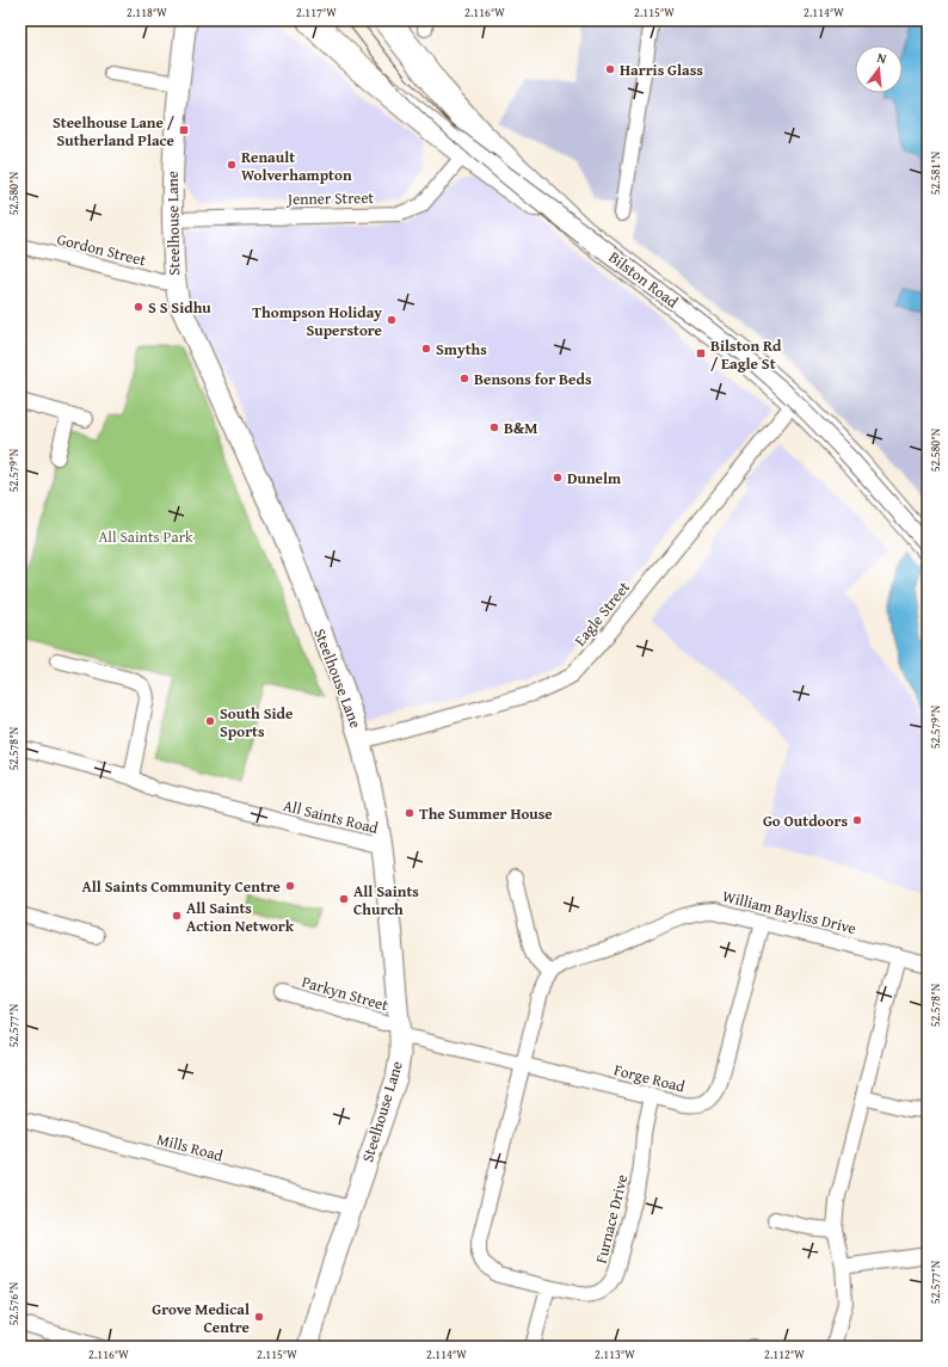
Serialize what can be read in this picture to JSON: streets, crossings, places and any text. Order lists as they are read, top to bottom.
{
  "streets": {
    "highway": ["Bilston Road"],
    "street": [
      "Jenner Street",
      "Steelhouse Lane",
      "Gordon Street",
      "Eagle Street",
      "All Saints Road",
      "William Bayliss Drive",
      "Parkyn Street",
      "Forge Road",
      "Mills Road",
      "Furnace Drive"
    ]
  },
  "crossings": [
    ["Jenner Street", "Steelhouse Lane"],
    ["Steelhouse Lane", "Gordon Street"],
    ["Steelhouse Lane", "Eagle Street"],
    ["Steelhouse Lane", "All Saints Road"],
    ["Steelhouse Lane", "Parkyn Street"],
    ["Steelhouse Lane", "Forge Road"],
    ["Steelhouse Lane", "Mills Road"],
    ["Bilston Road", "Eagle Street"],
    ["William Bayliss Drive", "Forge Road"],
    ["William Bayliss Drive", "Furnace Drive"],
    ["Parkyn Street", "Forge Road"],
    ["Forge Road", "Furnace Drive"]
  ],
  "parks": ["All Saints Park"],
  "places": {
    "other": [
      "Harris Glass",
      "Renault Wolverhampton",
      "S S Sidhu",
      "Thompson Holiday Superstore",
      "Smyths",
      "Bensons for Beds",
      "B&M",
      "Dunelm",
      "South Side Sports",
      "The Summer House",
      "Go Outdoors",
      "All Saints Community Centre",
      "All Saints Church",
      "All Saints Action Network",
      "Grove Medical Centre"
    ],
    "transit": ["Steelhouse Lane / Sutherland Place", "Bilston Rd / Eagle St"]
  },
  "north": "top",
  "coordinates": [
    "2.118°W",
    "2.117°W",
    "2.116°W",
    "2.115°W",
    "2.114°W",
    "52.581°N",
    "52.580°N",
    "52.579°N",
    "52.578°N",
    "52.577°N",
    "52.576°N",
    "2.113°W",
    "2.112°W"
  ]
}
